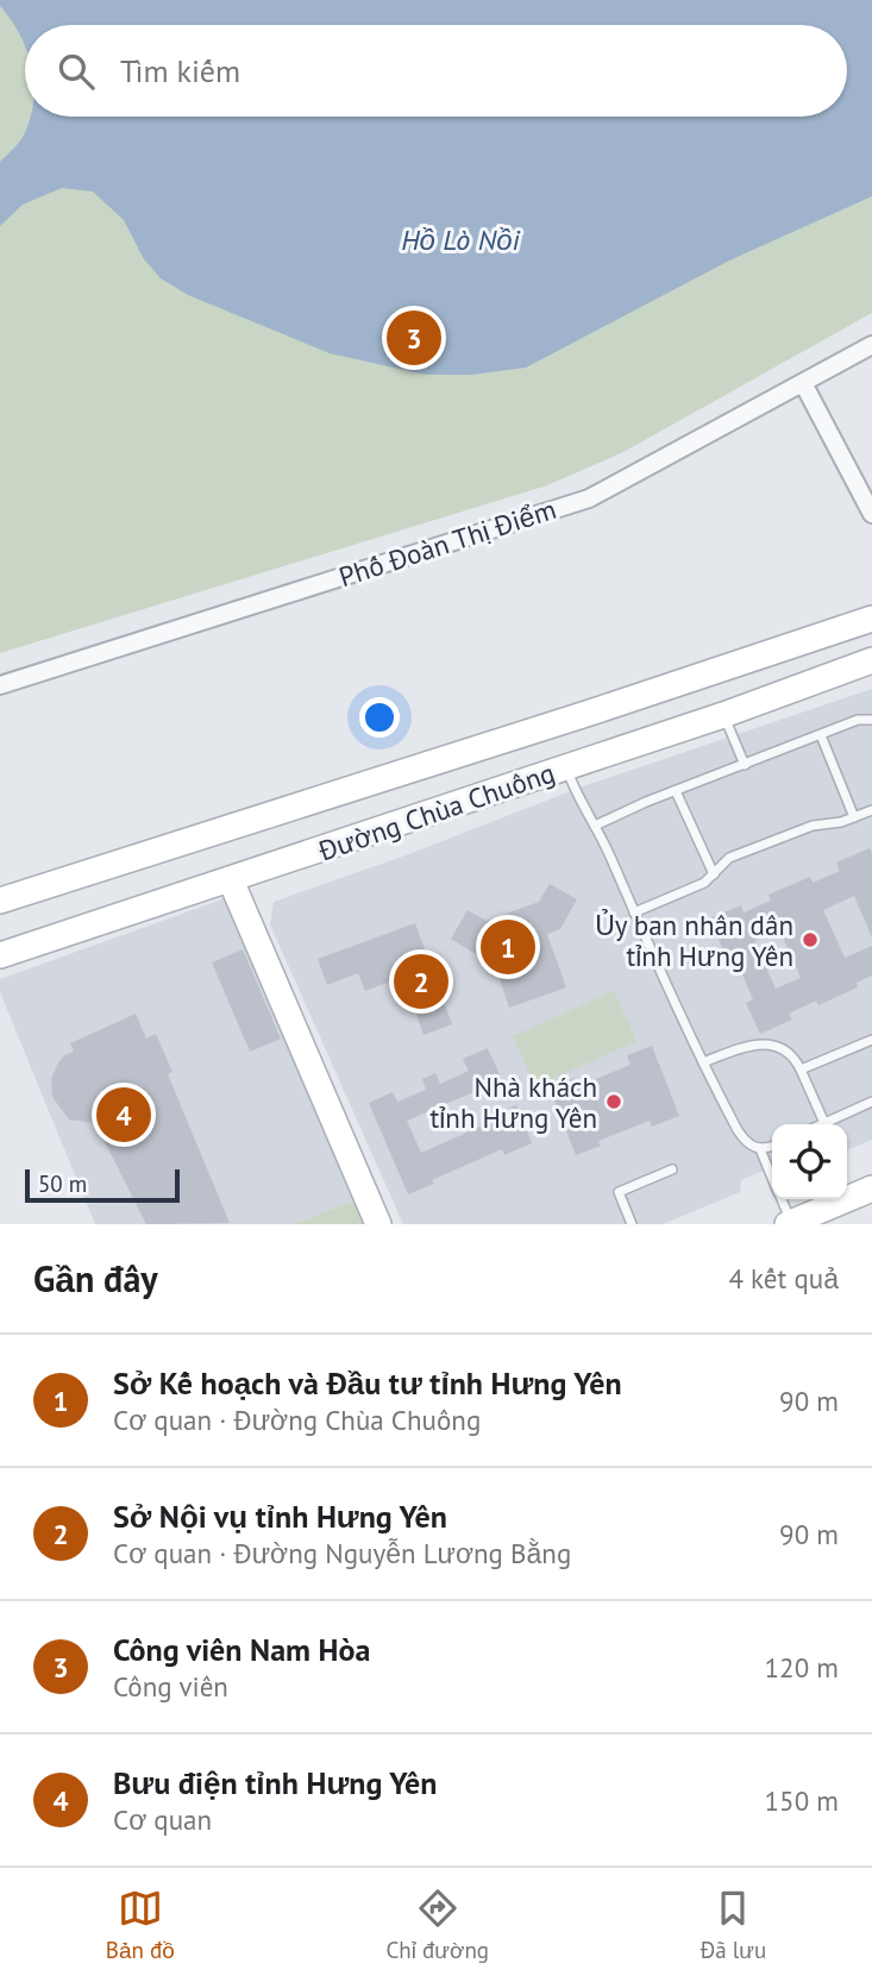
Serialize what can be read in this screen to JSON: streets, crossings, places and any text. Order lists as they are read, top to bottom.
{
  "streets": {
    "main road": ["Đường Chùa Chuông"],
    "street": ["Phố Đoàn Thị Điểm"]
  },
  "water": ["Hồ Lò Nồi"],
  "places": ["Ủy ban nhân dân tỉnh Hưng Yên", "Nhà khách tỉnh Hưng Yên"],
  "scale_bar": "50 m",
  "page": {
    "search": "Tìm kiếm",
    "pins": [
      "3",
      "1",
      "2",
      "4"
    ],
    "scale": "50 m",
    "heading": ["Gần đây", "4 kết quả"],
    "list": [
      {
        "mark": "1",
        "name": "Sở Kế hoạch và Đầu tư tỉnh Hưng Yên",
        "note": "Cơ quan · Đường Chùa Chuông",
        "value": "90 m"
      },
      {
        "mark": "2",
        "name": "Sở Nội vụ tỉnh Hưng Yên",
        "note": "Cơ quan · Đường Nguyễn Lương Bằng",
        "value": "90 m"
      },
      {
        "mark": "3",
        "name": "Công viên Nam Hòa",
        "note": "Công viên",
        "value": "120 m"
      },
      {
        "mark": "4",
        "name": "Bưu điện tỉnh Hưng Yên",
        "note": "Cơ quan",
        "value": "150 m"
      }
    ],
    "nav": ["Bản đồ", "Chỉ đường", "Đã lưu"]
  }
}
